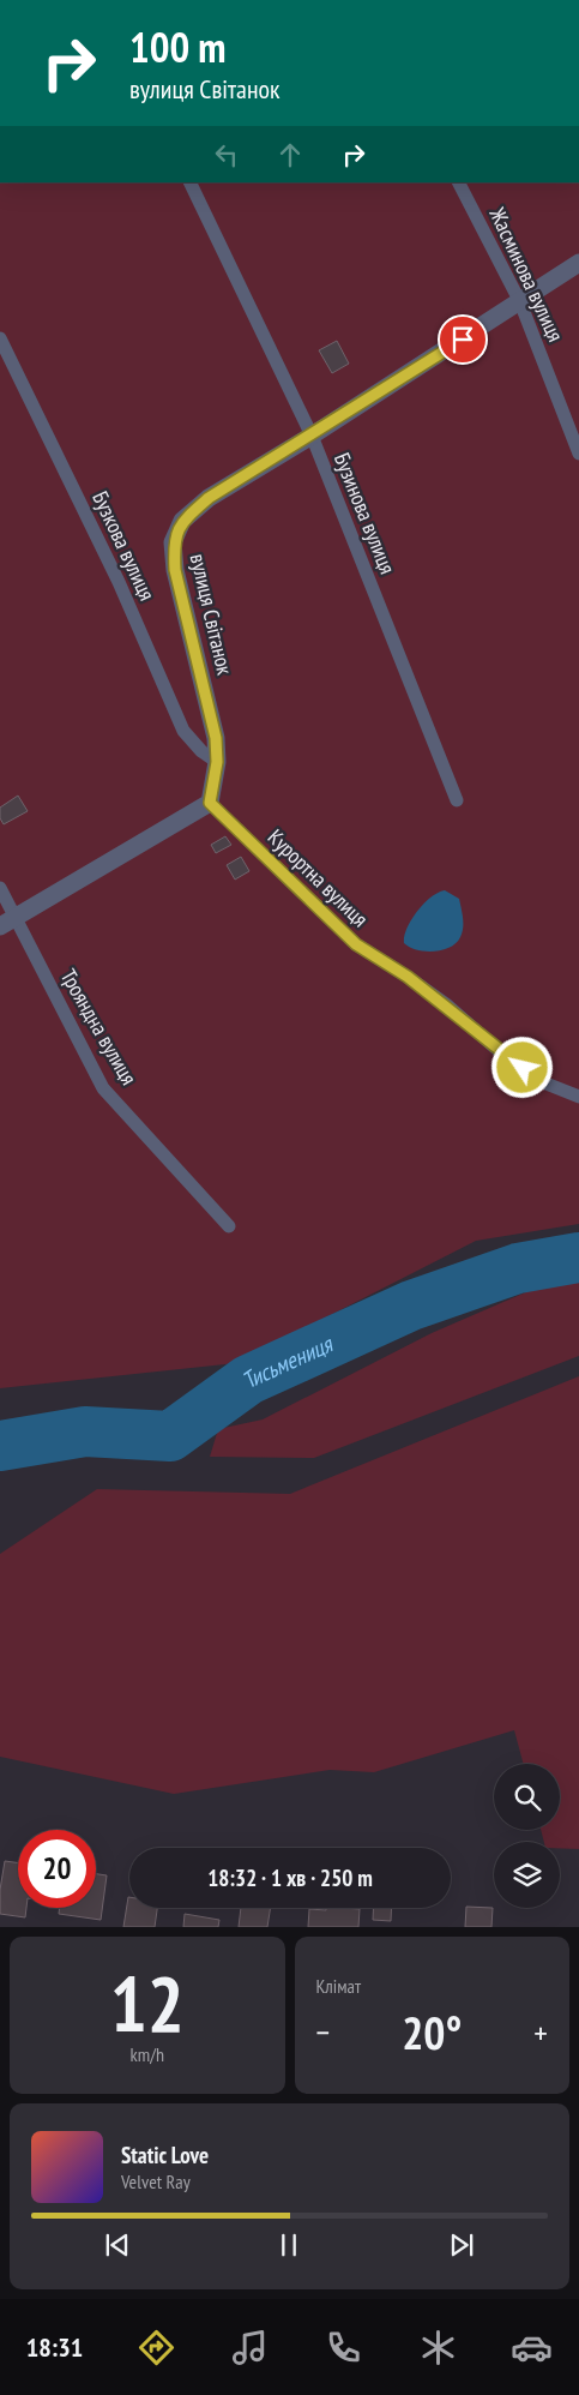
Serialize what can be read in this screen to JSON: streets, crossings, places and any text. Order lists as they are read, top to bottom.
{
  "streets": {
    "street": ["вулиця Світанок"],
    "lane": [
      "Жасминова вулиця",
      "Бузинова вулиця",
      "Бузкова вулиця",
      "Курортна вулиця",
      "Трояндна вулиця"
    ]
  },
  "crossings": [
    ["Жасминова вулиця", "вулиця Світанок"],
    ["Бузинова вулиця", "вулиця Світанок"],
    ["Бузкова вулиця", "вулиця Світанок"],
    ["вулиця Світанок", "Курортна вулиця"]
  ],
  "water": ["Тисьмениця"],
  "page": {
    "turn": ["100 m", "вулиця Світанок"],
    "limit": "20",
    "trip": "18:32 · 1 хв · 250 m",
    "tile": [
      ["12", "km/h"],
      "Клімат"
    ],
    "heat": ["−", "20°", "+"],
    "song": ["Static Love", "Velvet Ray"],
    "tabs": "18:31"
  }
}
